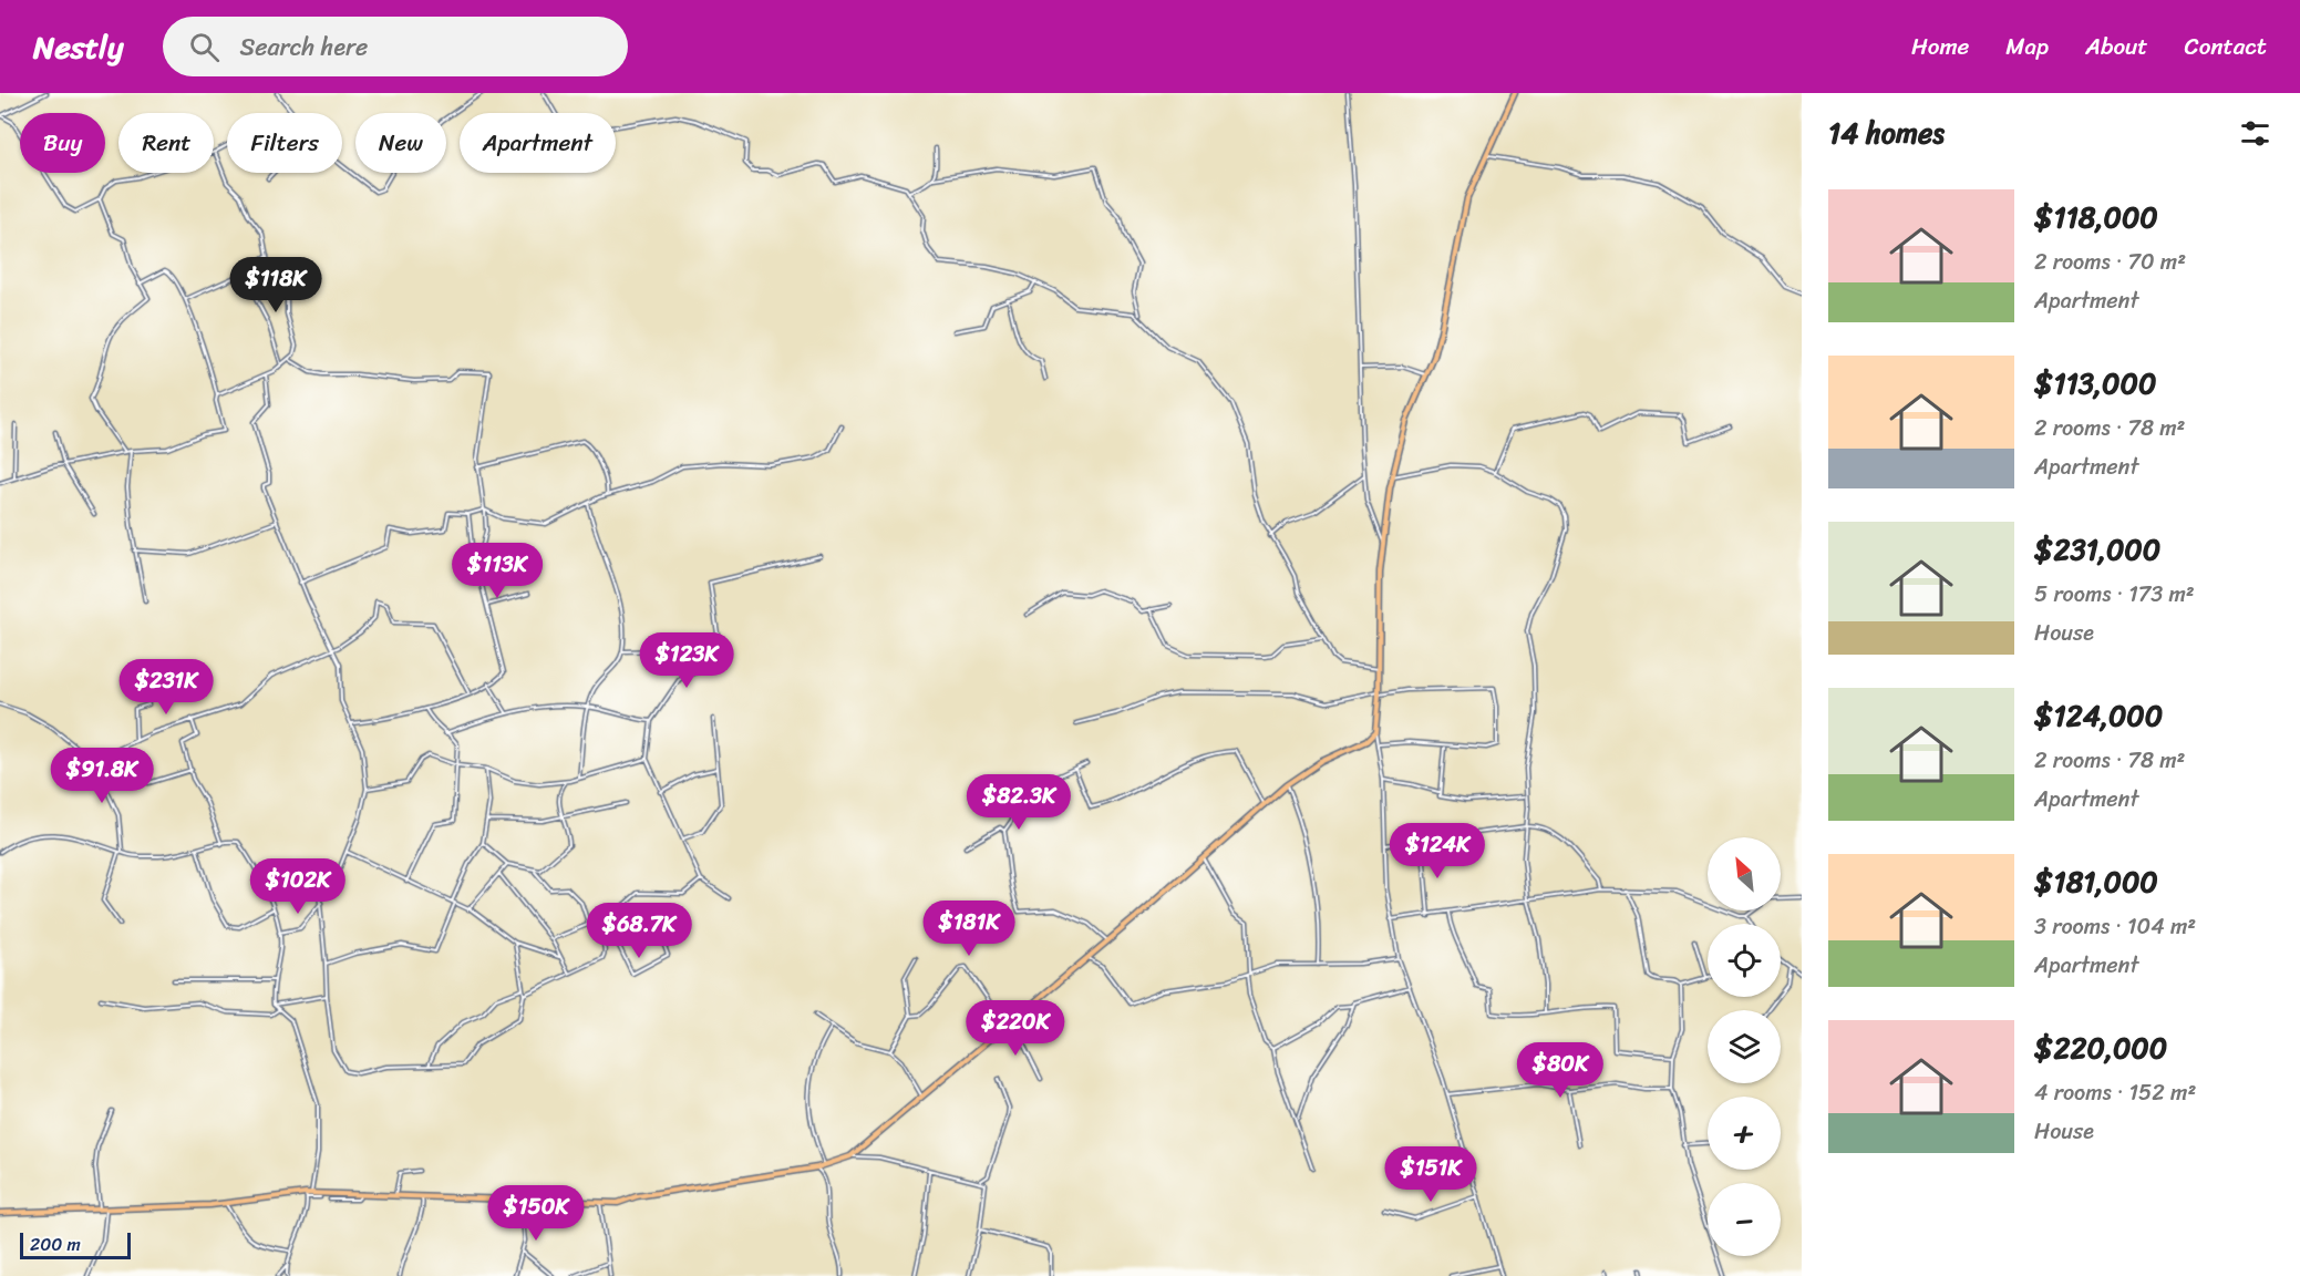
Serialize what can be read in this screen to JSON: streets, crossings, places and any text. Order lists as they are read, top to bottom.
{
  "scale_bar": "200 m",
  "north": "top left",
  "page": {
    "header": "Nestly",
    "search": "Search here",
    "nav": [
      "Home",
      "Map",
      "About",
      "Contact"
    ],
    "heading": "14 homes",
    "chip": [
      "Buy",
      "Rent",
      "Filters",
      "New",
      "Apartment"
    ],
    "list": [
      {
        "name": "$118,000",
        "note": "2 rooms · 70 m² · Apartment"
      },
      {
        "name": "$113,000",
        "note": "2 rooms · 78 m² · Apartment"
      },
      {
        "name": "$231,000",
        "note": "5 rooms · 173 m² · House"
      },
      {
        "name": "$124,000",
        "note": "2 rooms · 78 m² · Apartment"
      },
      {
        "name": "$181,000",
        "note": "3 rooms · 104 m² · Apartment"
      },
      {
        "name": "$220,000",
        "note": "4 rooms · 152 m² · House"
      }
    ],
    "price": [
      "$118K",
      "$113K",
      "$123K",
      "$231K",
      "$91.8K",
      "$82.3K",
      "$124K",
      "$102K",
      "$181K",
      "$68.7K",
      "$220K",
      "$80K",
      "$151K",
      "$150K"
    ],
    "map_buttons": ["+", "−"],
    "scale": "200 m"
  }
}
